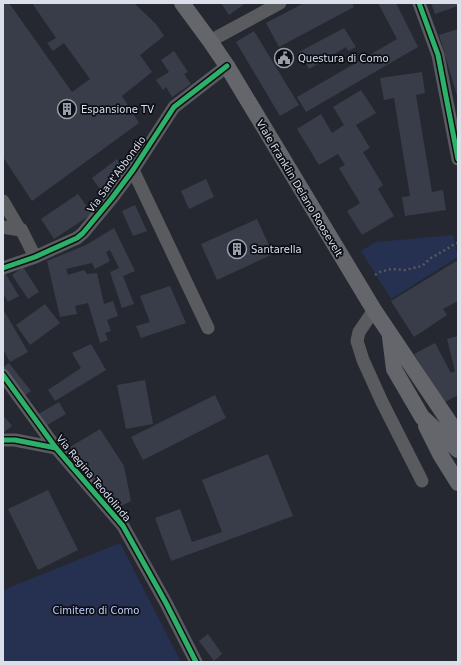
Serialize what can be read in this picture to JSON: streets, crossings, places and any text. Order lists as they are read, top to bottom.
{
  "streets": {
    "main road": ["Viale Franklin Delano Roosevelt"],
    "street": ["Via Sant'Abbondio", "Via Regina Teodolinda"]
  },
  "crossings": [
    ["Via Sant'Abbondio", "Viale Franklin Delano Roosevelt"]
  ],
  "parks": ["Cimitero di Como"],
  "places": {
    "public building": ["Questura di Como"],
    "building": ["Espansione TV", "Santarella"]
  }
}
